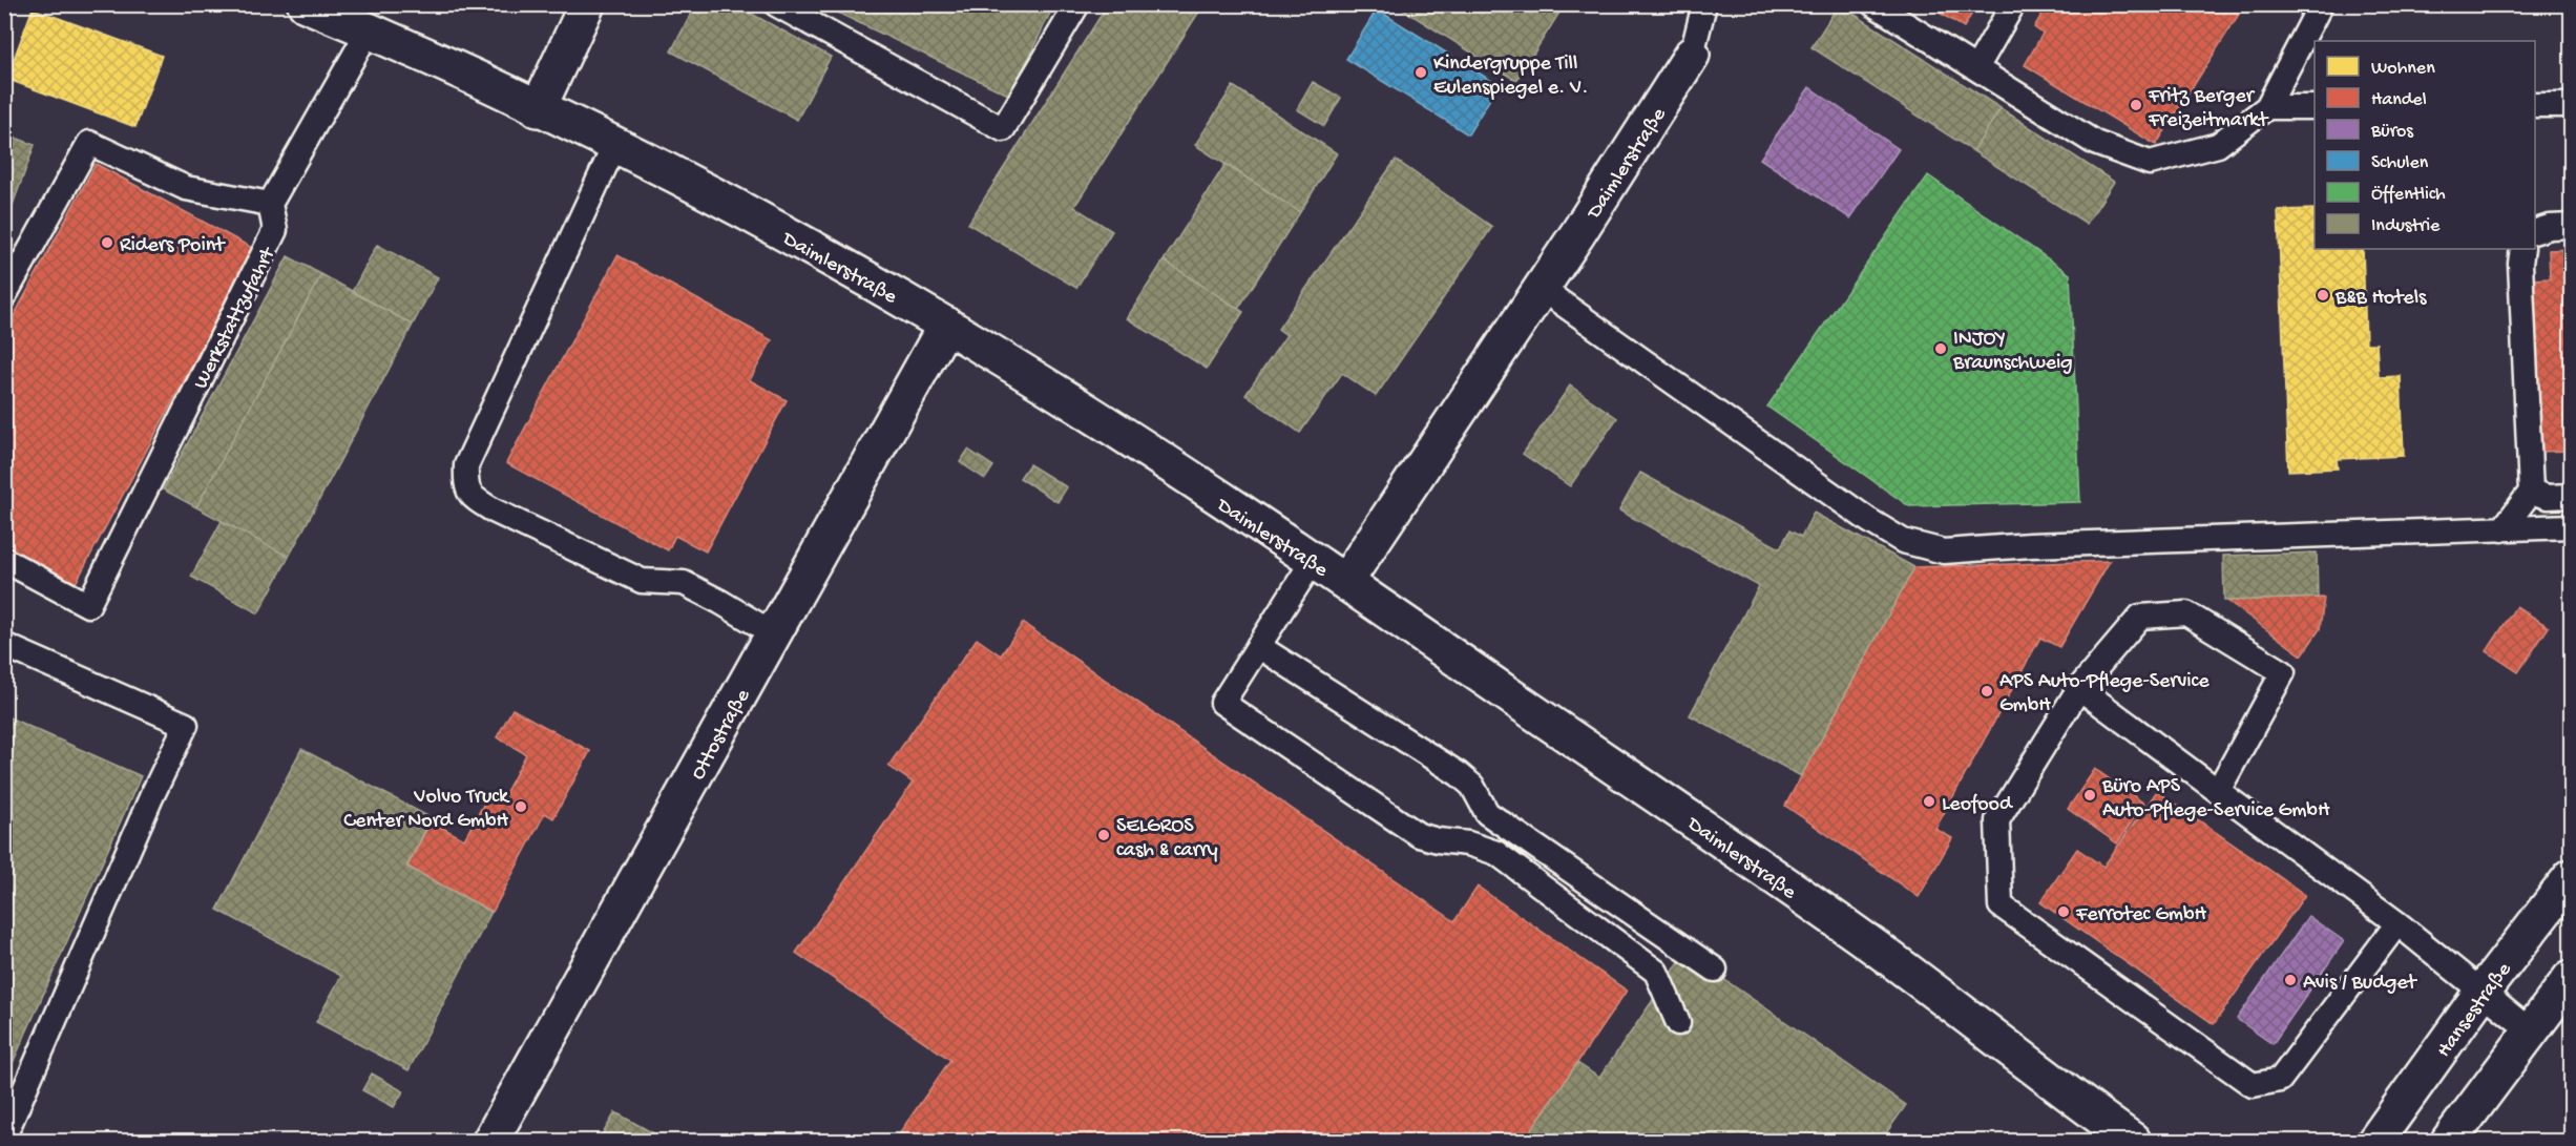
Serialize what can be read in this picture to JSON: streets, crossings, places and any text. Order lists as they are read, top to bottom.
{
  "streets": {
    "street": ["Daimlerstraße", "Ottostraße", "Hansestraße"],
    "lane": ["Werkstattzufahrt"]
  },
  "crossings": [
    ["Daimlerstraße", "Ottostraße"]
  ],
  "places": [
    "Kindergruppe Till Eulenspiegel e. V.",
    "Fritz Berger Freizeitmarkt",
    "Riders Point",
    "B&B Hotels",
    "INJOY Braunschweig",
    "APS Auto-Pflege-Service GmbH",
    "Büro APS Auto-Pflege-Service GmbH",
    "Leofood",
    "Volvo Truck Center Nord GmbH",
    "SELGROS cash & carry",
    "Ferrotec GmbH",
    "Avis / Budget"
  ],
  "legend": [
    "Wohnen",
    "Handel",
    "Büros",
    "Schulen",
    "Öffentlich",
    "Industrie"
  ]
}
